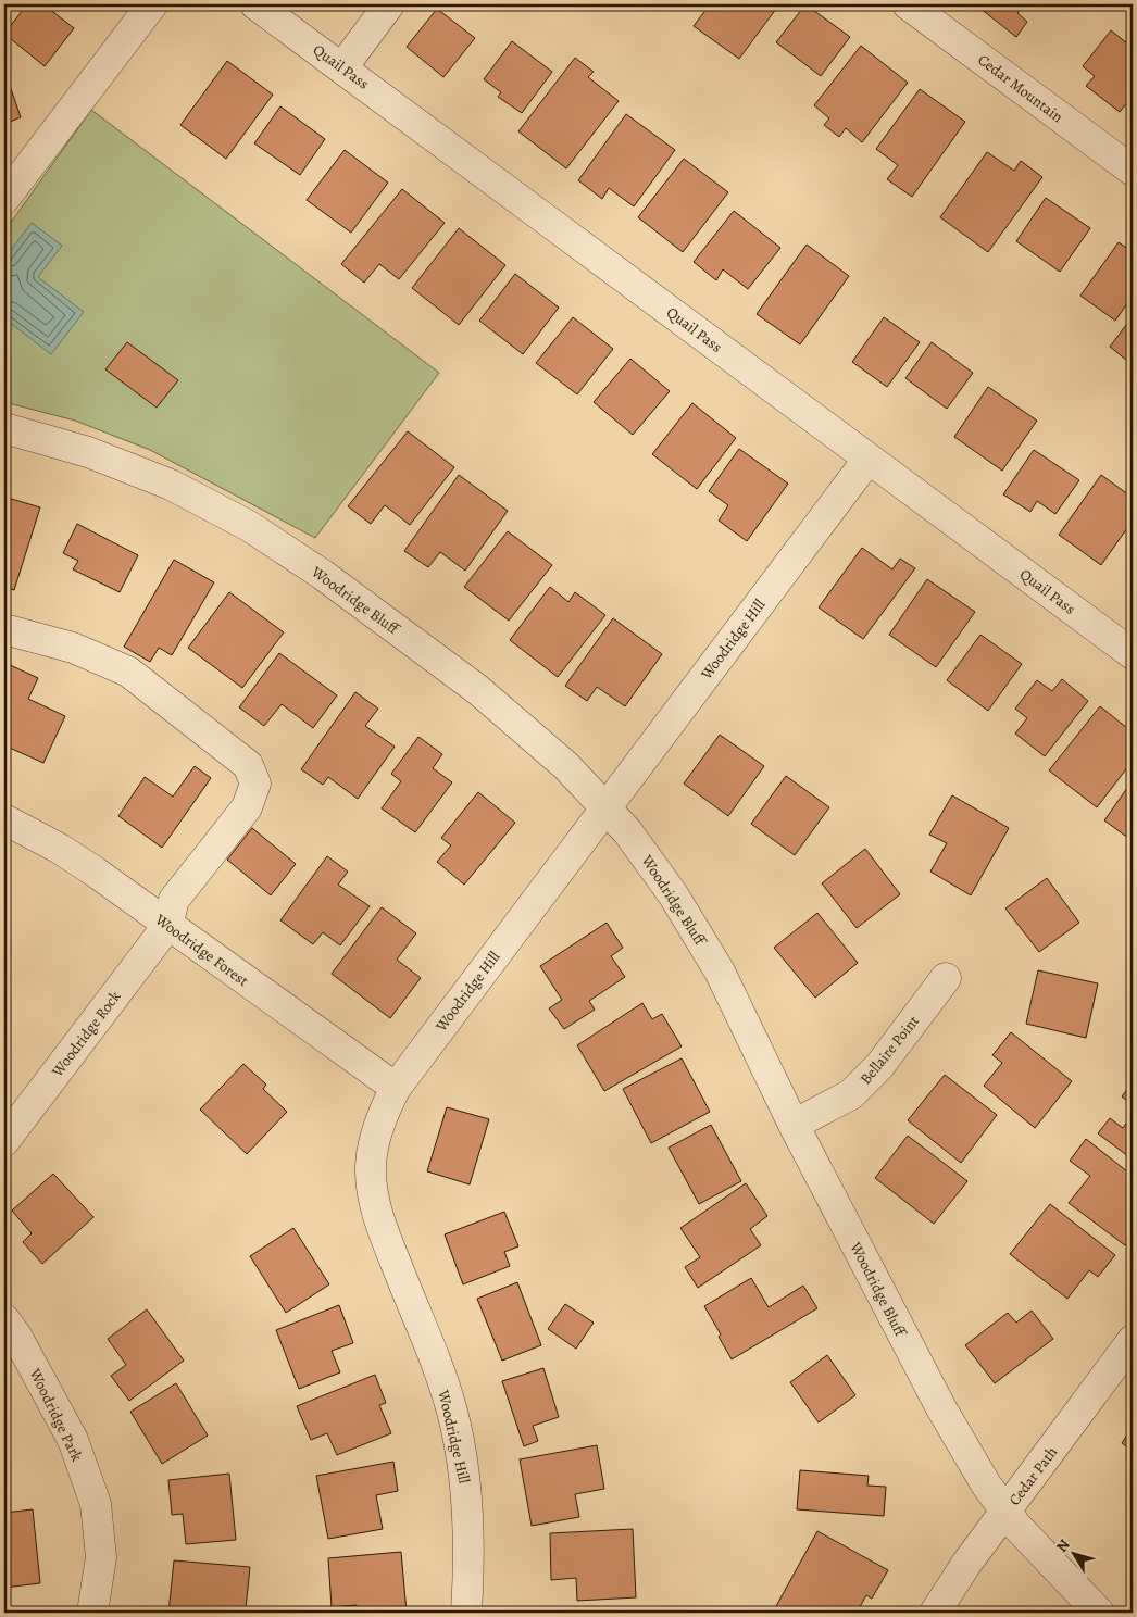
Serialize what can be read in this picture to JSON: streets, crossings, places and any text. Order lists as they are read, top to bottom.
{
  "streets": {
    "street": [
      "Quail Pass",
      "Cedar Mountain",
      "Woodridge Bluff",
      "Woodridge Hill",
      "Woodridge Forest",
      "Woodridge Rock",
      "Bellaire Point",
      "Woodridge Park",
      "Cedar Path"
    ]
  },
  "crossings": [
    ["Quail Pass", "Woodridge Hill"],
    ["Woodridge Bluff", "Woodridge Hill"],
    ["Woodridge Bluff", "Bellaire Point"],
    ["Woodridge Bluff", "Cedar Path"],
    ["Woodridge Hill", "Woodridge Forest"],
    ["Woodridge Forest", "Woodridge Rock"]
  ],
  "north": "top left"
}
